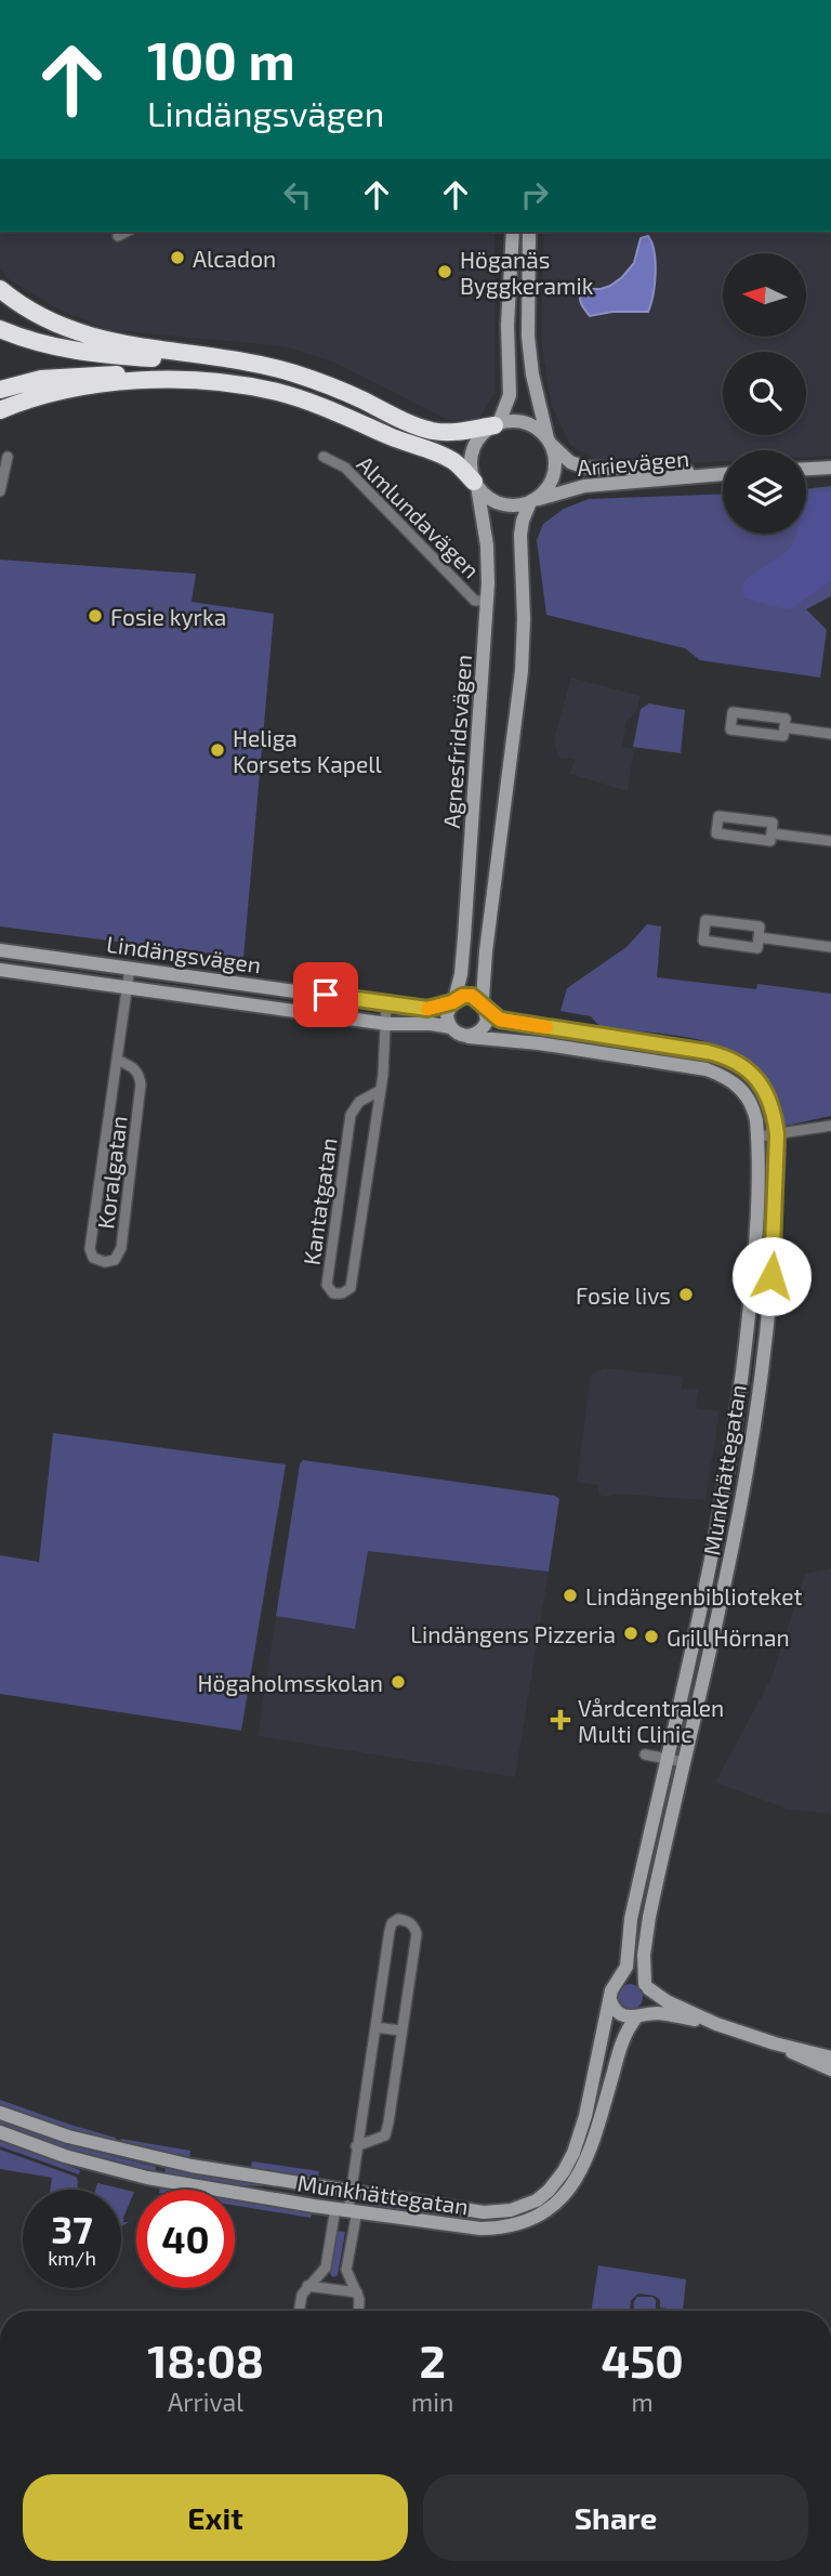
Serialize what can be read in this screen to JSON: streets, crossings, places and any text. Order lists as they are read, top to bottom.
{
  "streets": {
    "street": [
      "Arrievägen",
      "Almlundavägen",
      "Agnesfridsvägen",
      "Lindängsvägen",
      "Koralgatan",
      "Kantatgatan",
      "Munkhättegatan"
    ]
  },
  "crossings": [
    ["Arrievägen", "Agnesfridsvägen"],
    ["Almlundavägen", "Agnesfridsvägen"],
    ["Agnesfridsvägen", "Lindängsvägen"],
    ["Lindängsvägen", "Koralgatan"],
    ["Lindängsvägen", "Kantatgatan"],
    ["Lindängsvägen", "Munkhättegatan"]
  ],
  "places": {
    "other": [
      "Alcadon",
      "Höganäs Byggkeramik",
      "Fosie kyrka",
      "Heliga Korsets Kapell",
      "Fosie livs",
      "Lindängenbiblioteket",
      "Lindängens Pizzeria",
      "Grill Hörnan",
      "Högaholmsskolan"
    ],
    "health": ["Vårdcentralen Multi Clinic"]
  },
  "north": "left",
  "page": {
    "turn": ["100 m", "Lindängsvägen"],
    "speed": "37 km/h",
    "limit": "40",
    "eta": [
      "18:08",
      "Arrival",
      "2",
      "min",
      "450",
      "m"
    ],
    "buttons": ["Exit", "Share"]
  }
}
